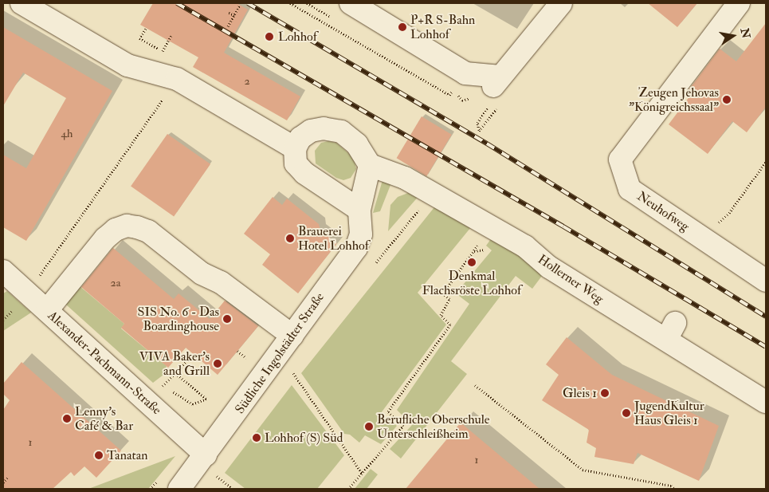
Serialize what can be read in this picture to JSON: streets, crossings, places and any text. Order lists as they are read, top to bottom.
{
  "streets": {
    "street": [
      "Neuhofweg",
      "Hollerner Weg",
      "Südliche Ingolstädter Straße",
      "Alexander-Pachmann-Straße"
    ]
  },
  "crossings": [
    ["Hollerner Weg", "Südliche Ingolstädter Straße"],
    ["Südliche Ingolstädter Straße", "Alexander-Pachmann-Straße"]
  ],
  "places": [
    "P+R S-Bahn Lohhof",
    "Lohhof",
    "Zeugen Jehovas \"Königreichssaal\"",
    "Brauerei Hotel Lohhof",
    "Denkmal Flachsröste Lohhof",
    "SIS No. 6 - Das Boardinghouse",
    "VIVA Baker's and Grill",
    "Gleis 1",
    "JugendKultur Haus Gleis 1",
    "Lenny’s Café & Bar",
    "Berufliche Oberschule Unterschleißheim",
    "Lohhof (S) Süd",
    "Tanatan"
  ],
  "house_numbers": [
    "2",
    "4h",
    "2a",
    "1",
    "1"
  ],
  "north": "right"
}
